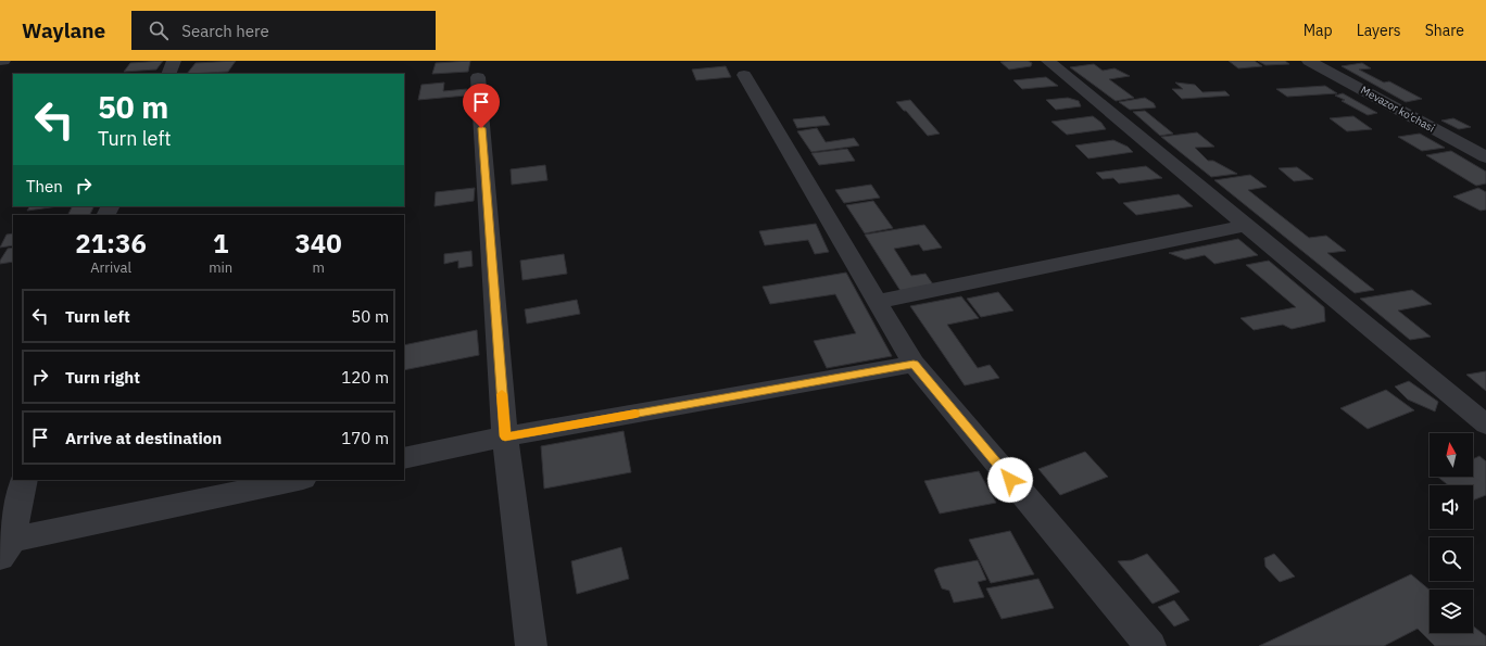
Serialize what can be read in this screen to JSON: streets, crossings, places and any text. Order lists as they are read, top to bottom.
{
  "streets": {
    "street": ["Mevazor ko'chasi"]
  },
  "north": "top",
  "page": {
    "header": "Waylane",
    "search": "Search here",
    "nav": ["Map", "Layers", "Share"],
    "turn": ["50 m", "Turn left"],
    "then": "Then",
    "eta": [
      "21:36",
      "Arrival",
      "1",
      "min",
      "340",
      "m"
    ],
    "list": [
      {
        "name": "Turn left",
        "value": "50 m"
      },
      {
        "name": "Turn right",
        "value": "120 m"
      },
      {
        "name": "Arrive at destination",
        "value": "170 m"
      }
    ]
  }
}
